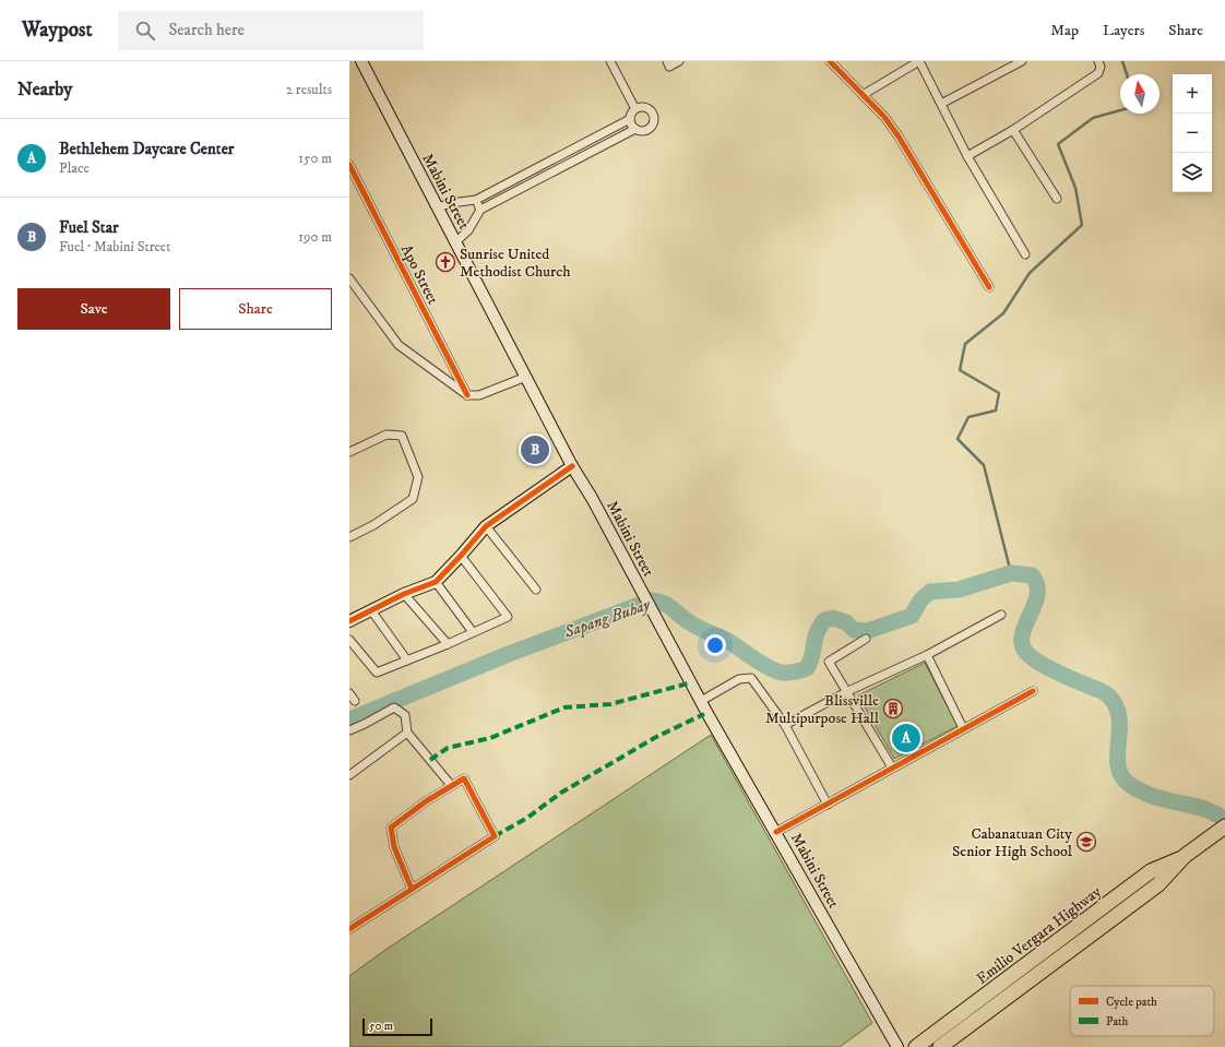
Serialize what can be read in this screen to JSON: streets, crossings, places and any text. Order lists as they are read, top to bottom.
{
  "streets": {
    "highway": ["Emilio Vergara Highway"],
    "main road": ["Mabini Street"],
    "street": ["Apo Street"]
  },
  "water": ["Sapang Buhay"],
  "places": {
    "church": ["Sunrise United Methodist Church"],
    "building": ["Blissville Multipurpose Hall"],
    "school or university": ["Cabanatuan City Senior High School"]
  },
  "legend": ["Cycle path", "Path"],
  "scale_bar": "50 m",
  "north": "top",
  "page": {
    "header": "Waypost",
    "search": "Search here",
    "nav": ["Map", "Layers", "Share"],
    "heading": ["Nearby", "2 results"],
    "map_buttons": ["+", "−"],
    "list": [
      {
        "mark": "A",
        "name": "Bethlehem Daycare Center",
        "note": "Place",
        "value": "150 m"
      },
      {
        "mark": "B",
        "name": "Fuel Star",
        "note": "Fuel · Mabini Street",
        "value": "190 m"
      }
    ],
    "buttons": ["Save", "Share"],
    "pins": ["B", "A"],
    "scale": "50 m"
  }
}
